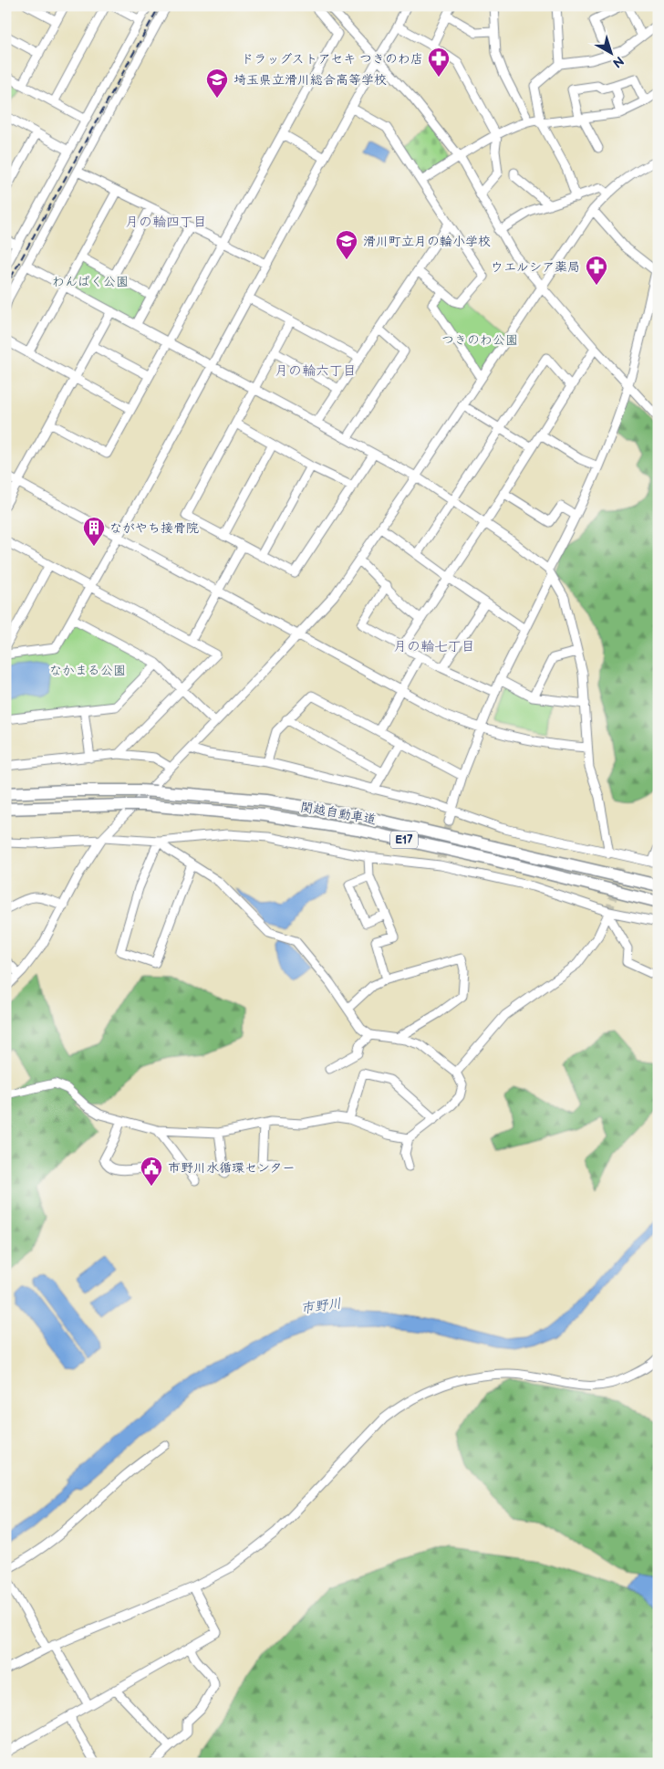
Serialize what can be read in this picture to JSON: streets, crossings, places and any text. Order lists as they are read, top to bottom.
{
  "streets": {
    "highway": ["関越自動車道", "E17"]
  },
  "districts": ["月の輪四丁目", "月の輪六丁目", "月の輪七丁目"],
  "water": ["市野川"],
  "parks": ["わんぱく公園", "つきのわ公園", "なかまる公園"],
  "places": {
    "pharmacy": ["ドラッグストアセキ つきのわ店", "ウエルシア薬局"],
    "school or university": ["埼玉県立滑川総合高等学校", "滑川町立月の輪小学校"],
    "building": ["ながやち接骨院"],
    "public building": ["市野川水循環センター"]
  },
  "north": "bottom right"
}
